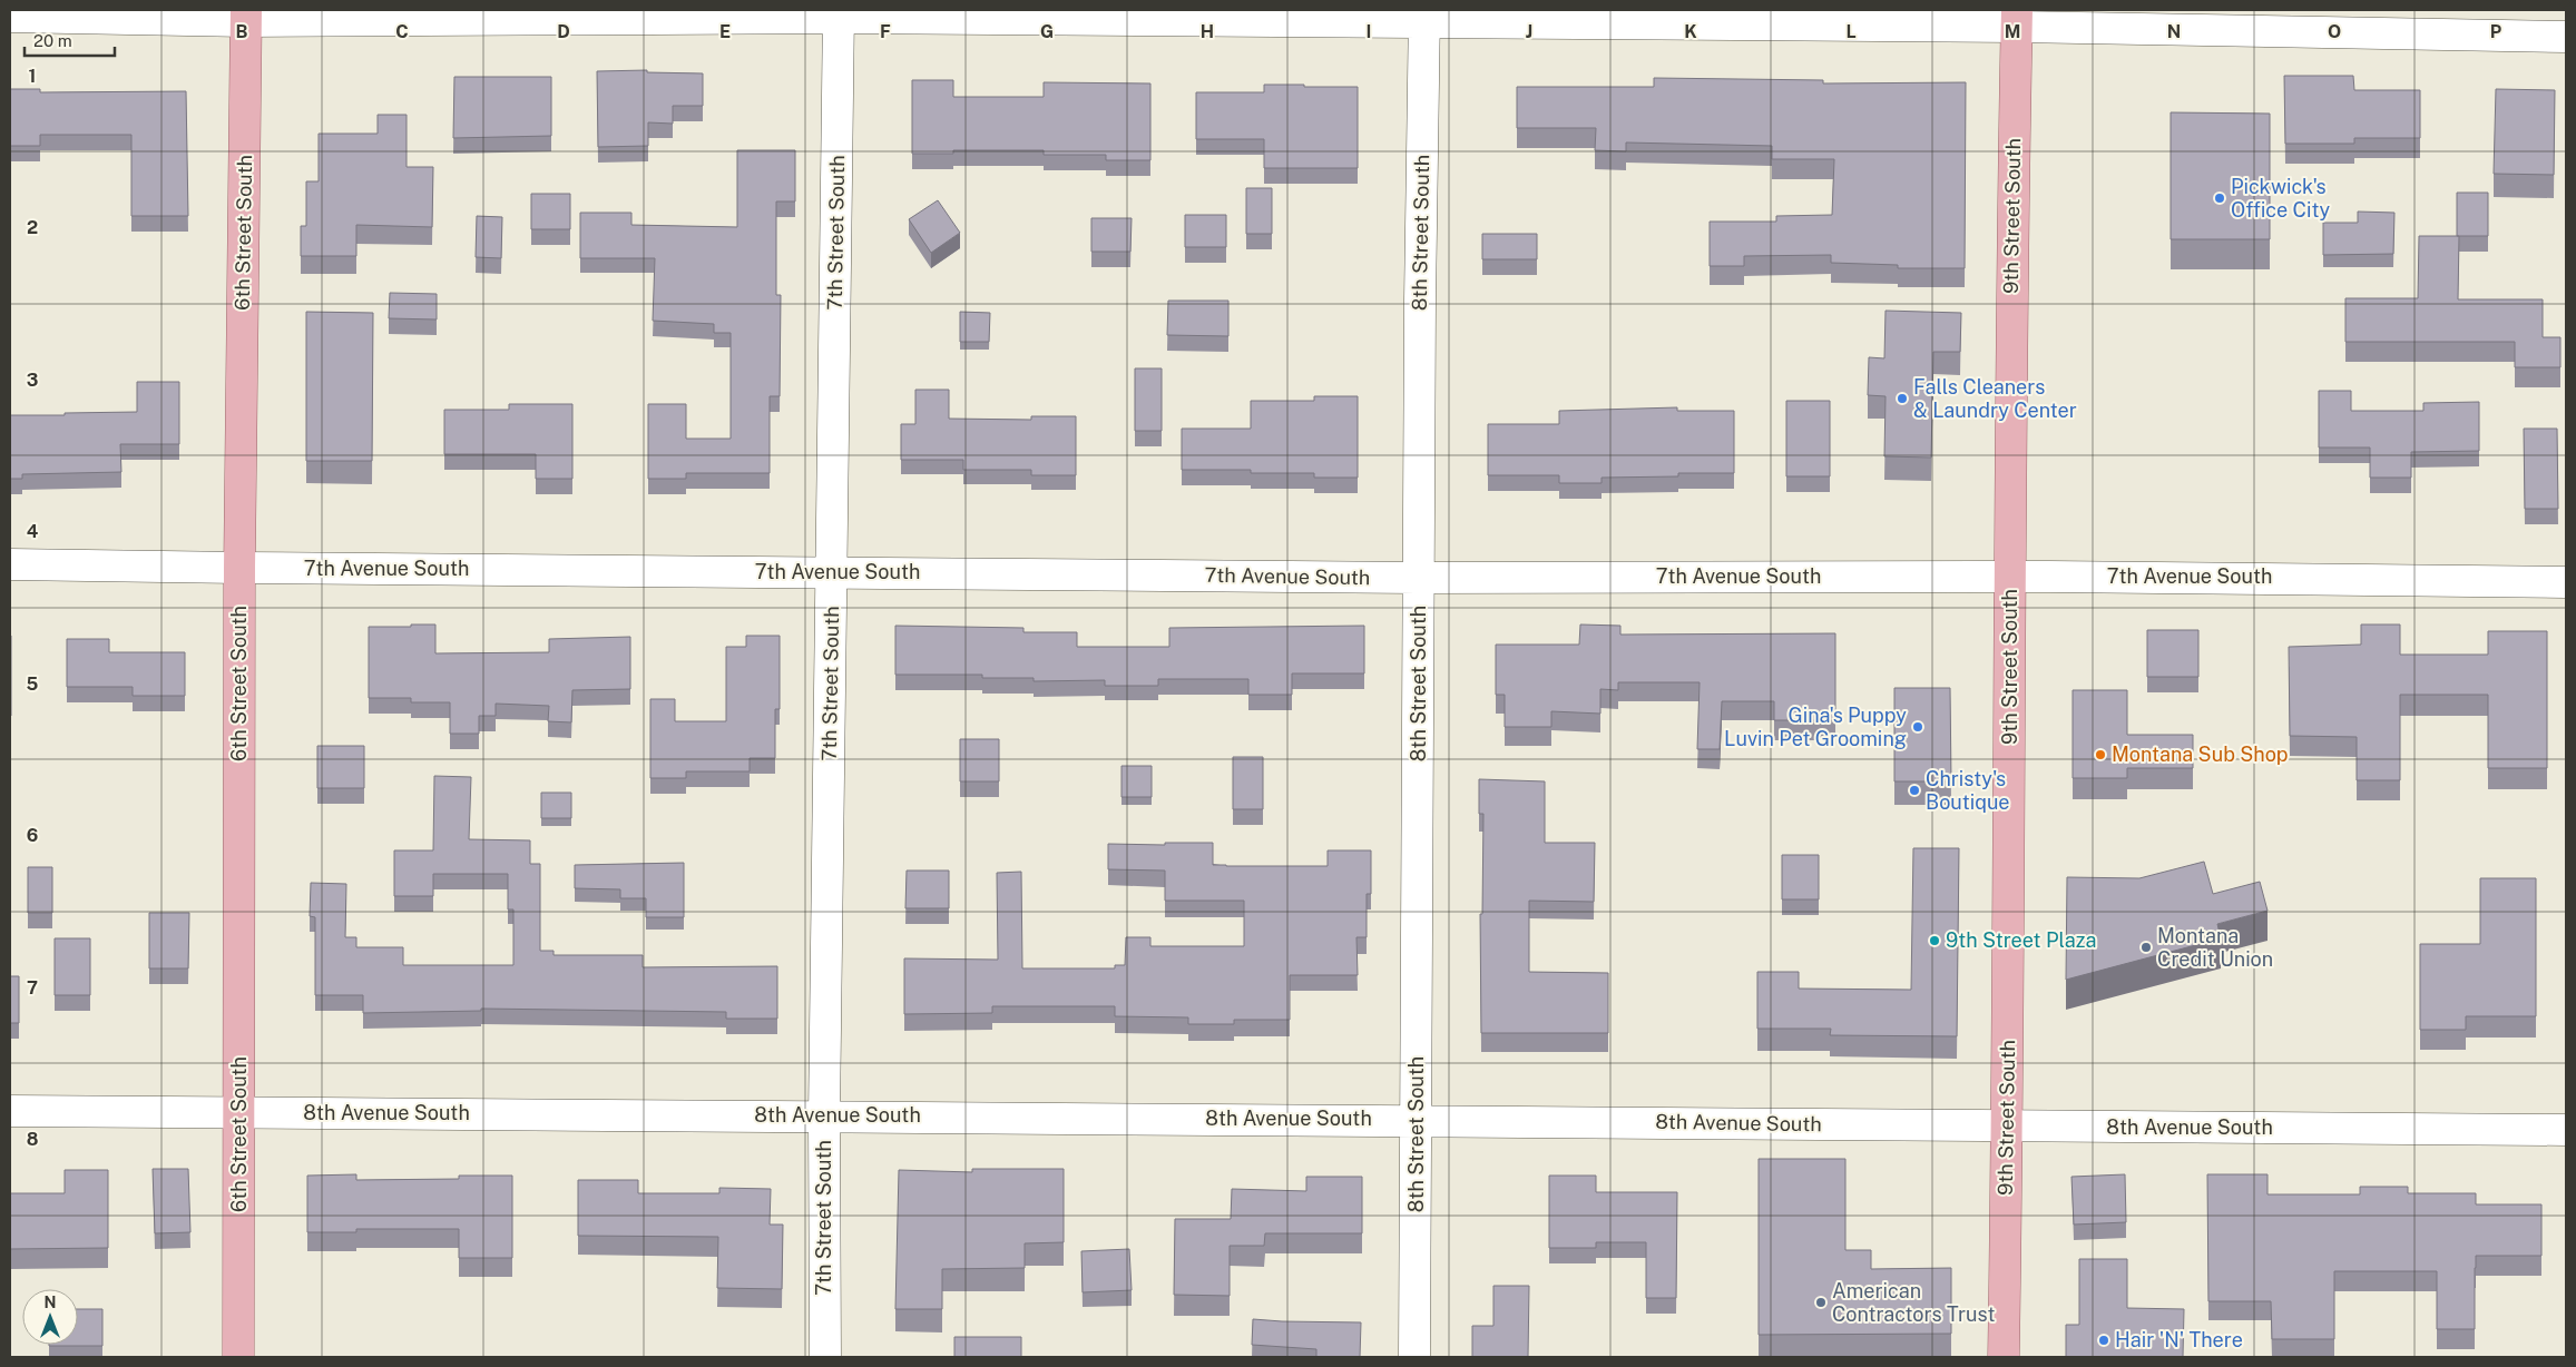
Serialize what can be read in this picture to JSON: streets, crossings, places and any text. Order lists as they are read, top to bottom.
{
  "streets": {
    "main road": ["9th Street South", "6th Street South"],
    "street": [
      "7th Street South",
      "8th Street South",
      "7th Avenue South",
      "8th Avenue South"
    ]
  },
  "crossings": [
    ["9th Street South", "7th Avenue South"],
    ["9th Street South", "8th Avenue South"],
    ["6th Street South", "7th Avenue South"],
    ["6th Street South", "8th Avenue South"],
    ["7th Street South", "7th Avenue South"],
    ["7th Street South", "8th Avenue South"],
    ["8th Street South", "7th Avenue South"],
    ["8th Street South", "8th Avenue South"]
  ],
  "places": [
    "Pickwick's Office City",
    "Falls Cleaners & Laundry Center",
    "Gina's Puppy Luvin Pet Grooming",
    "Montana Sub Shop",
    "Christy's Boutique",
    "9th Street Plaza",
    "Montana Credit Union",
    "American Contractors Trust",
    "Hair 'N' There"
  ],
  "scale_bar": "20 m",
  "north": "top",
  "grid": {
    "columns": [
      "B",
      "C",
      "D",
      "E",
      "F",
      "G",
      "H",
      "I",
      "J",
      "K",
      "L",
      "M",
      "N",
      "O",
      "P"
    ],
    "rows": [
      "1",
      "2",
      "3",
      "4",
      "5",
      "6",
      "7",
      "8"
    ]
  }
}
